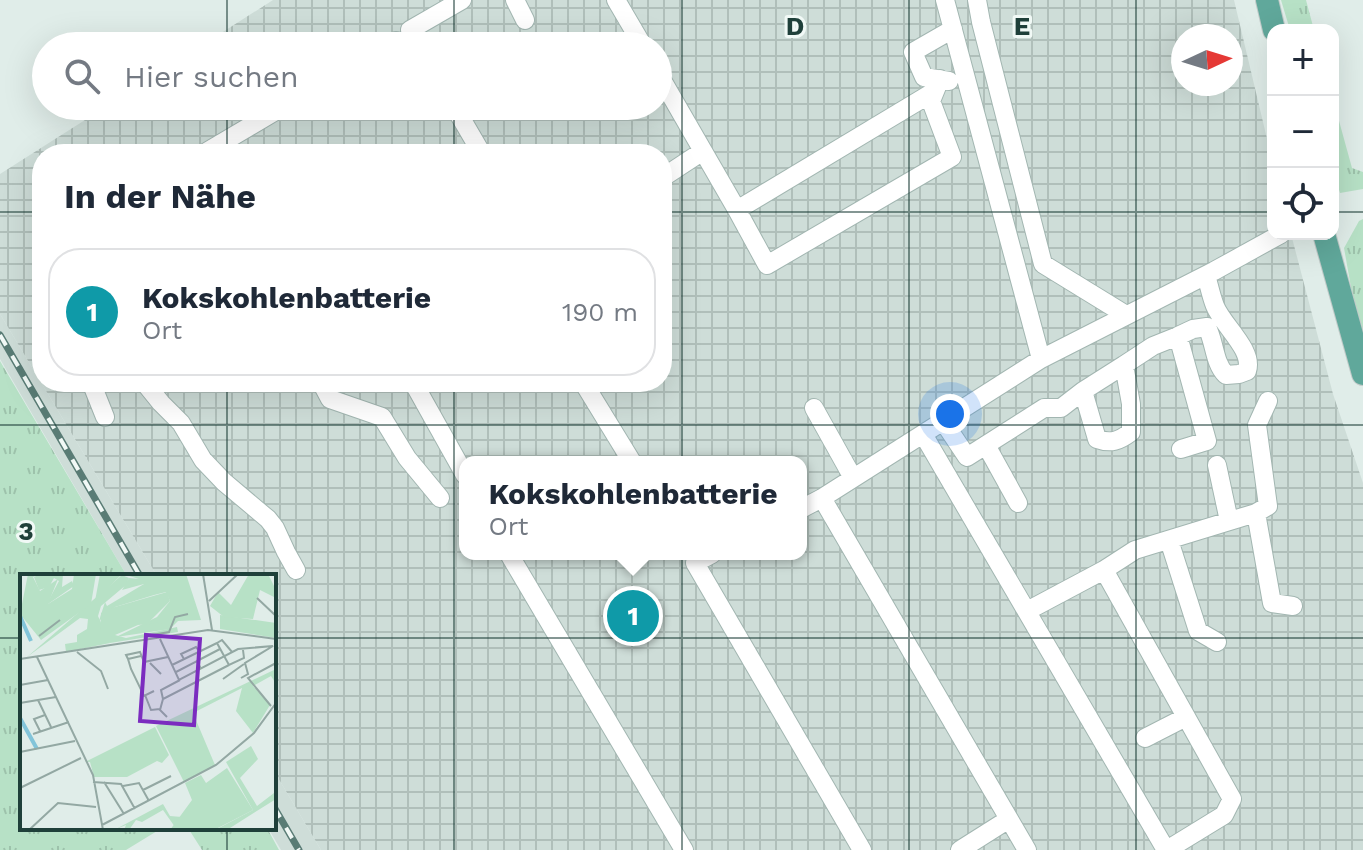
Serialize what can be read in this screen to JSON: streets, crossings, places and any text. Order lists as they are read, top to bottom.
{
  "north": "right",
  "page": {
    "map_buttons": ["+", "−"],
    "search": "Hier suchen",
    "heading": "In der Nähe",
    "list": [
      {
        "mark": "1",
        "name": "Kokskohlenbatterie",
        "note": "Ort",
        "value": "190 m"
      }
    ],
    "popup": ["Kokskohlenbatterie", "Ort"],
    "pins": "1"
  },
  "grid": {
    "columns": ["D", "E"],
    "rows": ["3"]
  }
}
